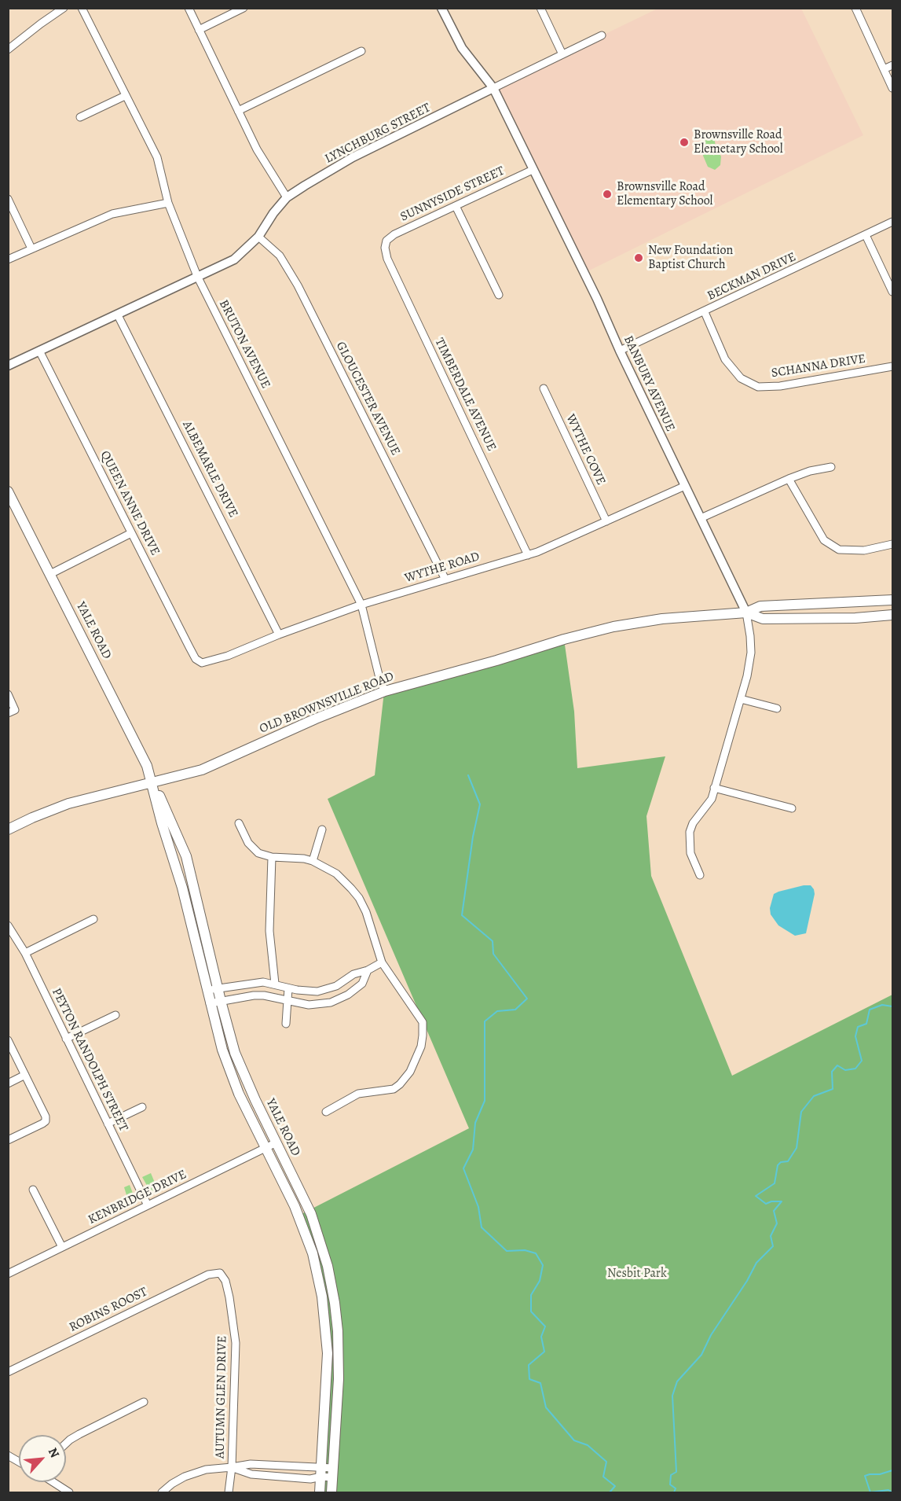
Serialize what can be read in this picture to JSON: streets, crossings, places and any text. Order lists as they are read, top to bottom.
{
  "streets": {
    "main road": ["YALE ROAD", "OLD BROWNSVILLE ROAD"],
    "street": [
      "LYNCHBURG STREET",
      "SUNNYSIDE STREET",
      "BECKMAN DRIVE",
      "BRUTON AVENUE",
      "SCHANNA DRIVE",
      "BANBURY AVENUE",
      "TIMBERDALE AVENUE",
      "GLOUCESTER AVENUE",
      "WYTHE COVE",
      "ALBEMARLE DRIVE",
      "QUEEN ANNE DRIVE",
      "WYTHE ROAD",
      "PEYTON RANDOLPH STREET",
      "KENBRIDGE DRIVE",
      "ROBINS ROOST",
      "AUTUMN GLEN DRIVE"
    ]
  },
  "crossings": [
    ["LYNCHBURG STREET", "BRUTON AVENUE"],
    ["LYNCHBURG STREET", "BANBURY AVENUE"],
    ["LYNCHBURG STREET", "GLOUCESTER AVENUE"],
    ["LYNCHBURG STREET", "ALBEMARLE DRIVE"],
    ["LYNCHBURG STREET", "QUEEN ANNE DRIVE"],
    ["SUNNYSIDE STREET", "BANBURY AVENUE"],
    ["SUNNYSIDE STREET", "TIMBERDALE AVENUE"],
    ["BECKMAN DRIVE", "SCHANNA DRIVE"],
    ["BECKMAN DRIVE", "BANBURY AVENUE"],
    ["BRUTON AVENUE", "WYTHE ROAD"],
    ["BRUTON AVENUE", "OLD BROWNSVILLE ROAD"],
    ["BANBURY AVENUE", "WYTHE ROAD"],
    ["BANBURY AVENUE", "OLD BROWNSVILLE ROAD"],
    ["TIMBERDALE AVENUE", "WYTHE ROAD"],
    ["GLOUCESTER AVENUE", "WYTHE ROAD"],
    ["WYTHE COVE", "WYTHE ROAD"],
    ["ALBEMARLE DRIVE", "WYTHE ROAD"],
    ["QUEEN ANNE DRIVE", "WYTHE ROAD"],
    ["YALE ROAD", "OLD BROWNSVILLE ROAD"],
    ["YALE ROAD", "KENBRIDGE DRIVE"],
    ["PEYTON RANDOLPH STREET", "KENBRIDGE DRIVE"],
    ["ROBINS ROOST", "AUTUMN GLEN DRIVE"]
  ],
  "parks": ["Nesbit Park"],
  "places": ["Brownsville Road Elemetary School", "Brownsville Road Elementary School", "New Foundation Baptist Church"],
  "north": "top right"
}
